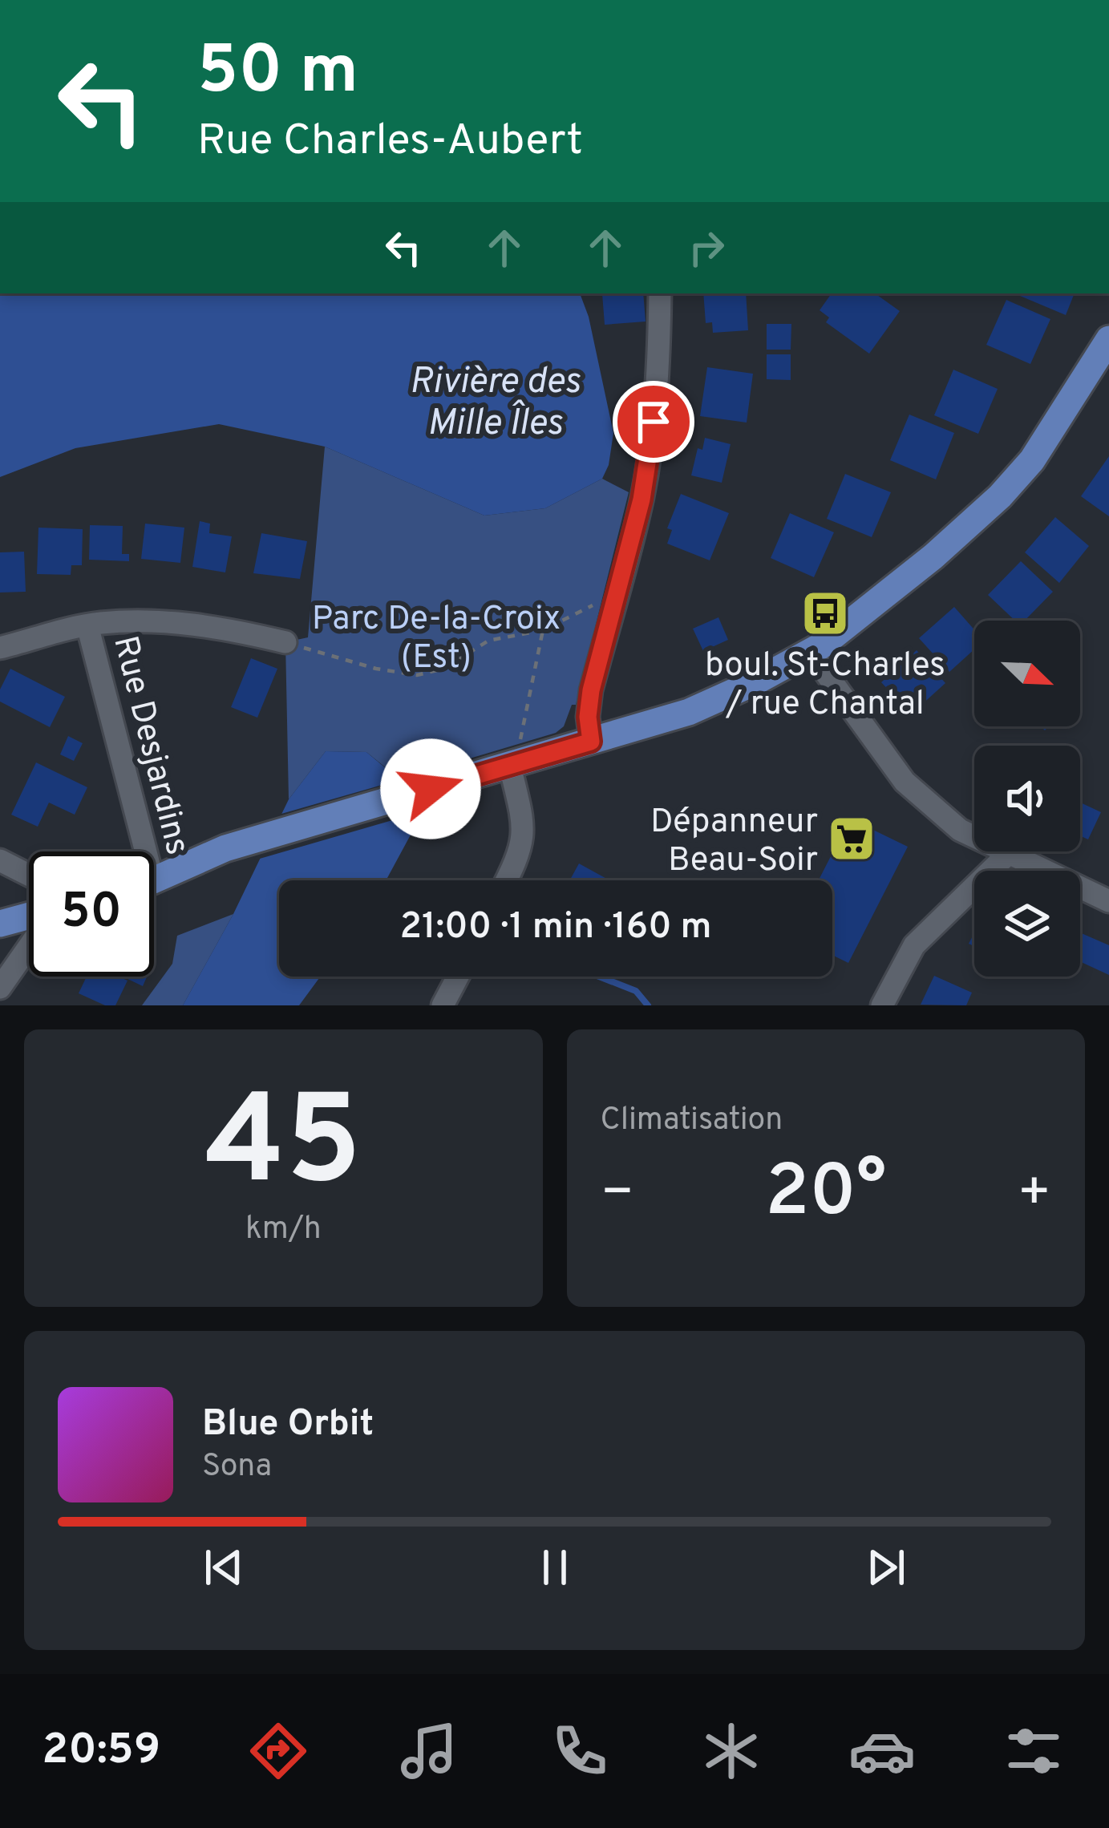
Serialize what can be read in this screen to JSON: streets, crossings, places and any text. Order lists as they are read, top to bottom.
{
  "streets": {
    "street": ["Rue Desjardins"]
  },
  "water": ["Rivière des Mille Îles"],
  "parks": ["Parc De-la-Croix (Est)"],
  "places": {
    "bus stop": ["boul. St-Charles / rue Chantal"],
    "supermarket": ["Dépanneur Beau-Soir"]
  },
  "north": "bottom right",
  "page": {
    "turn": ["50 m", "Rue Charles-Aubert"],
    "limit": "50",
    "trip": "21:00 · 1 min · 160 m",
    "tile": [
      ["45", "km/h"],
      "Climatisation"
    ],
    "heat": ["−", "20°", "+"],
    "song": ["Blue Orbit", "Sona"],
    "tabs": "20:59"
  }
}
